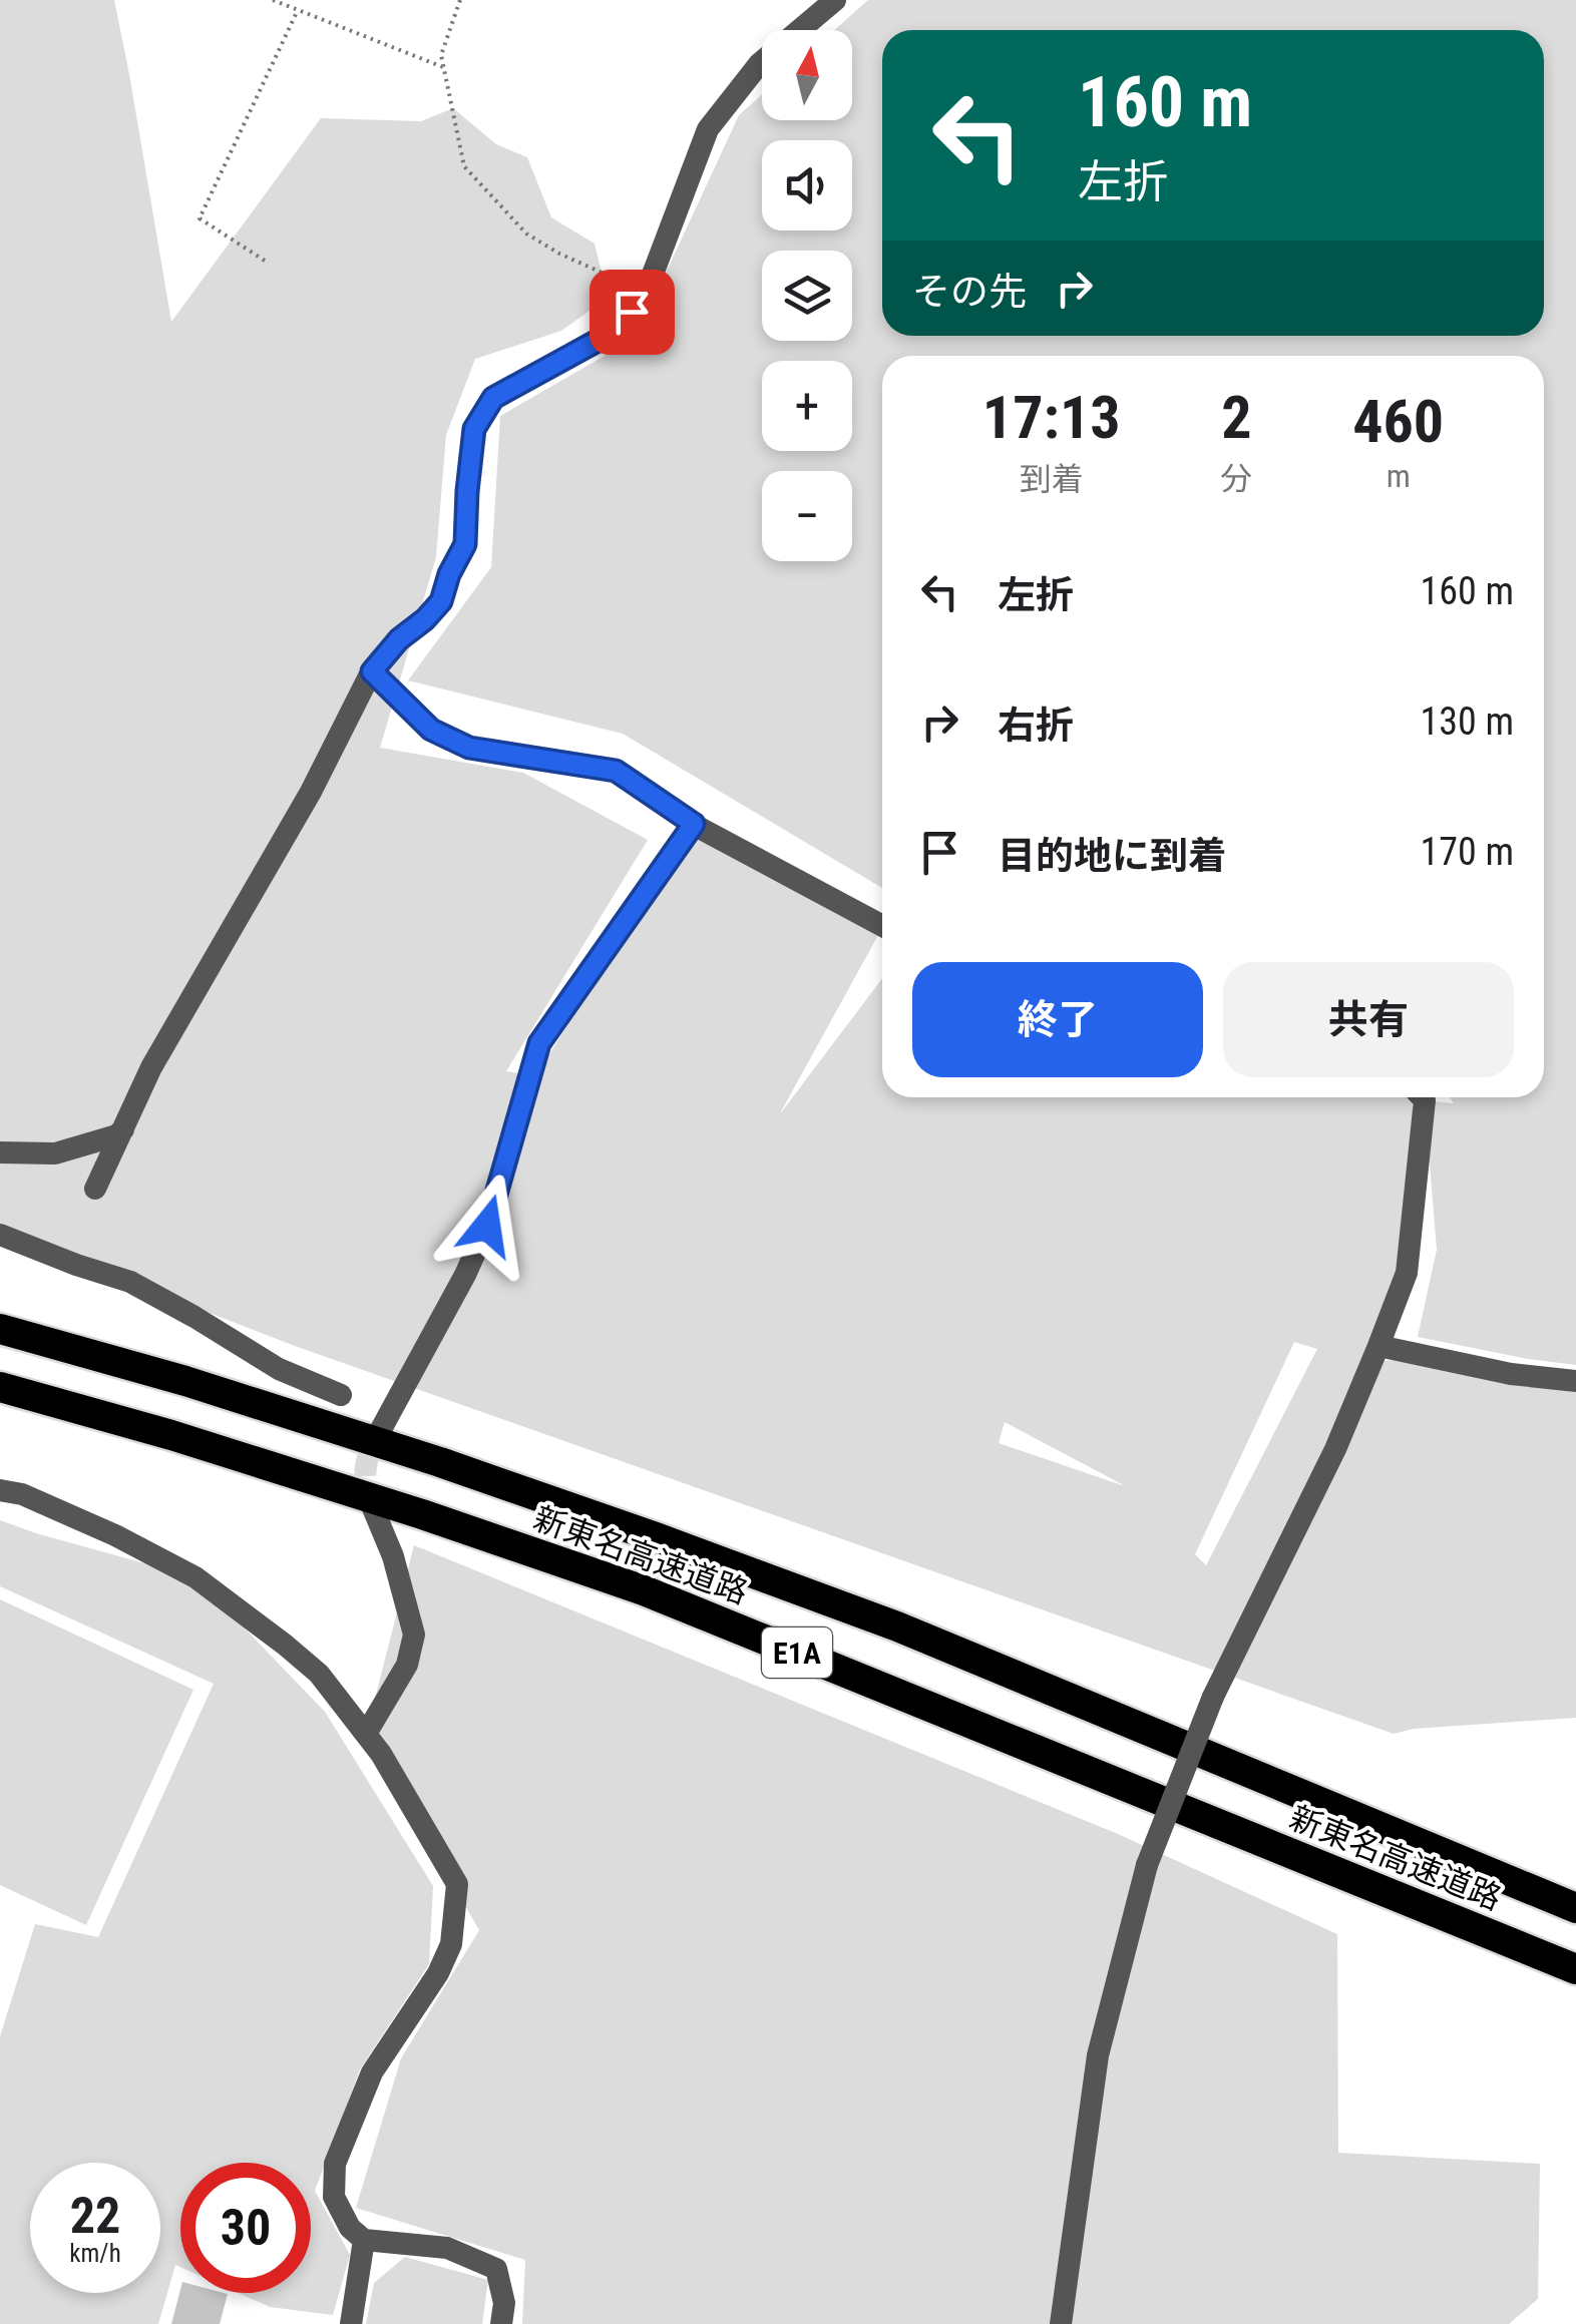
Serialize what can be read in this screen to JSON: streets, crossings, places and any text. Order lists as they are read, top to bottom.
{
  "streets": {
    "highway": ["新東名高速道路", "E1A"]
  },
  "north": "top",
  "page": {
    "map_buttons": ["+", "−"],
    "turn": ["160 m", "左折"],
    "then": "その先",
    "eta": [
      "17:13",
      "到着",
      "2",
      "分",
      "460",
      "m"
    ],
    "list": [
      {
        "name": "左折",
        "value": "160 m"
      },
      {
        "name": "右折",
        "value": "130 m"
      },
      {
        "name": "目的地に到着",
        "value": "170 m"
      }
    ],
    "buttons": ["終了", "共有"],
    "speed": "22 km/h",
    "limit": "30"
  }
}
